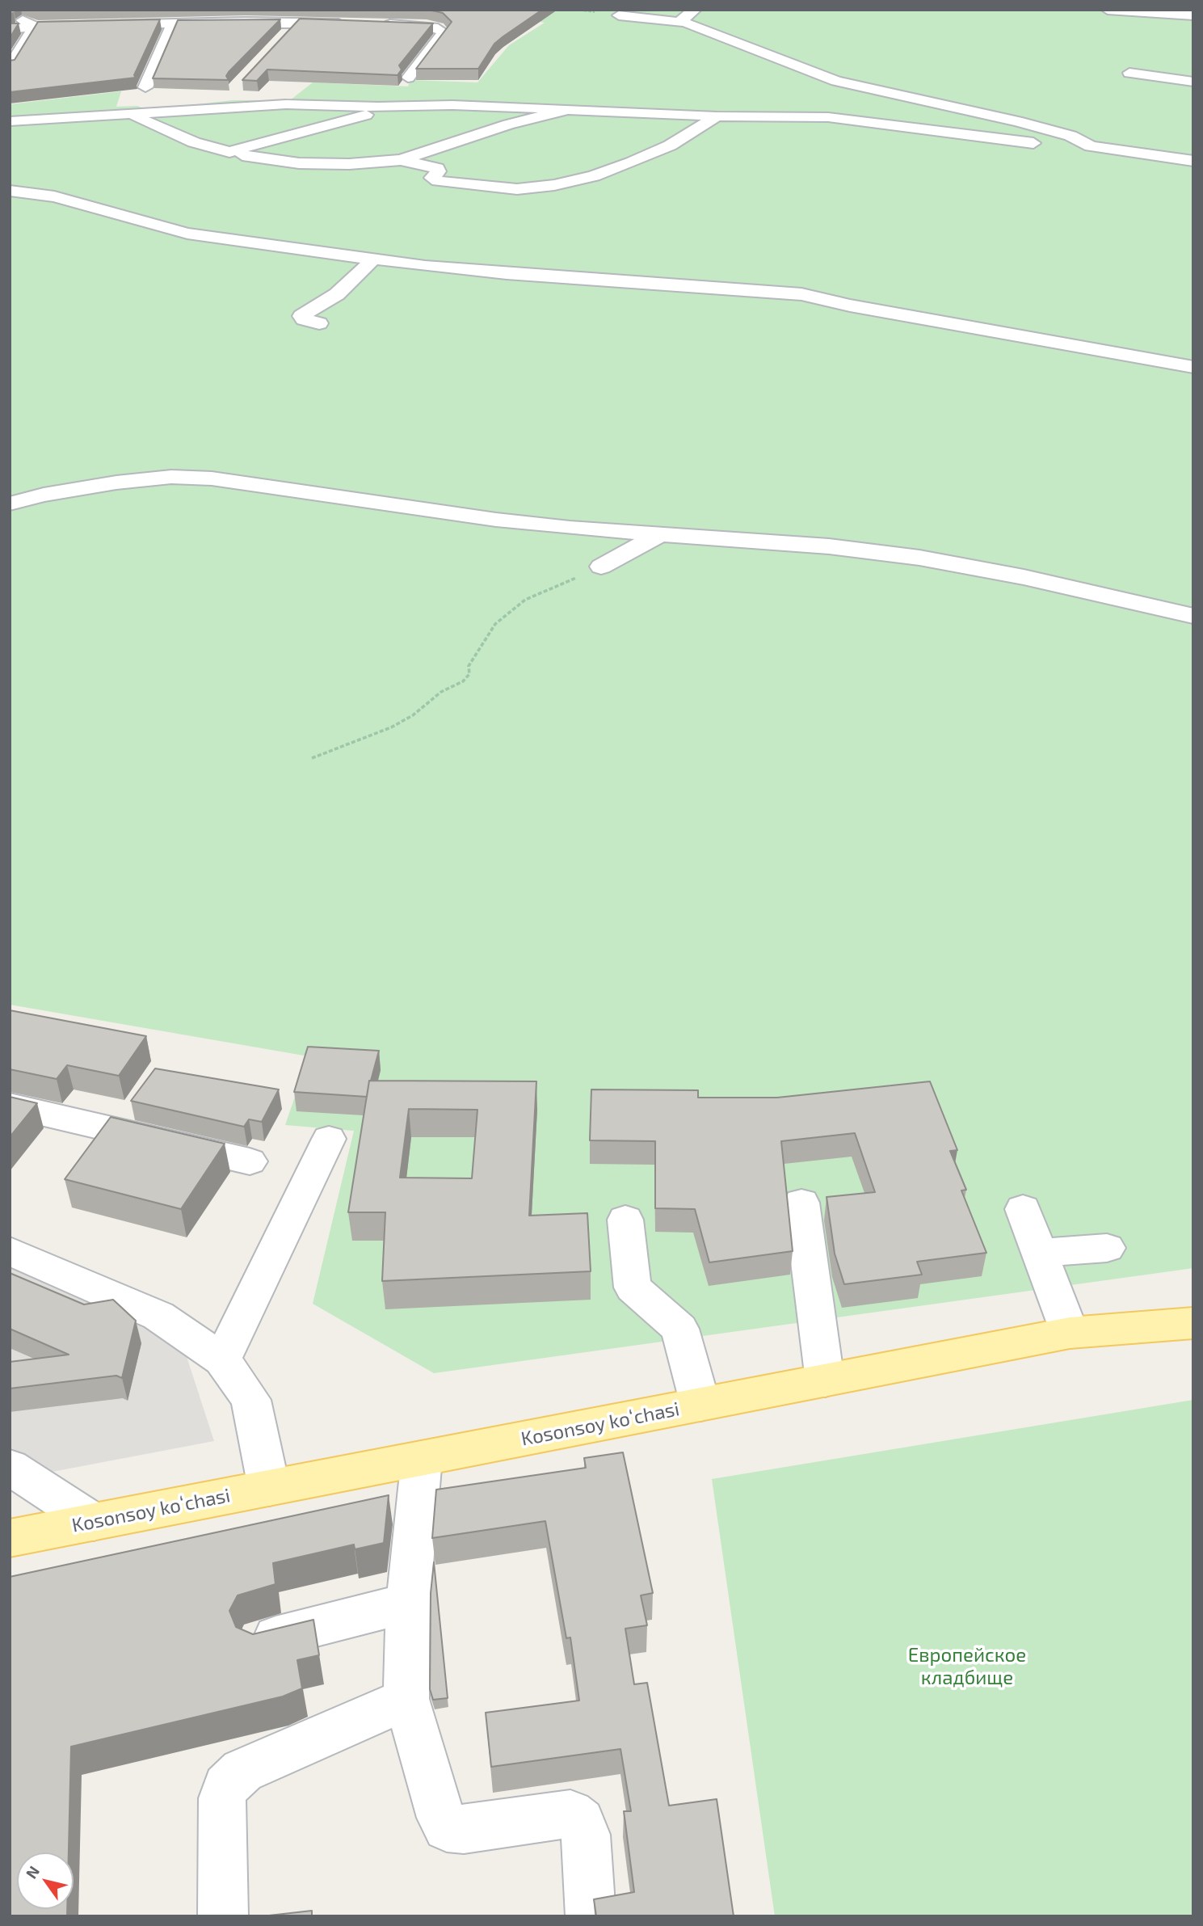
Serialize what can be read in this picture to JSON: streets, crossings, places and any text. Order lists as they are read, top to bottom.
{
  "streets": {
    "main road": ["Kosonsoy koʻchasi"]
  },
  "parks": ["Европейское кладбище"],
  "north": "top left"
}
